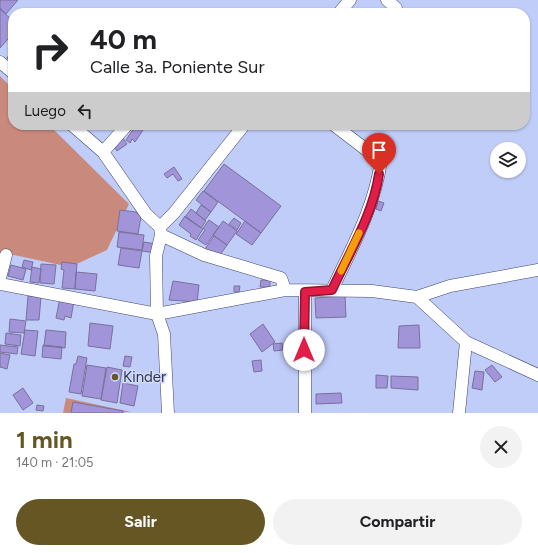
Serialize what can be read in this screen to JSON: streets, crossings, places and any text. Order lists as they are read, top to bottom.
{
  "places": ["Kinder"],
  "page": {
    "turn": ["40 m", "Calle 3a. Poniente Sur"],
    "then": "Luego",
    "heading": ["1 min", "140 m · 21:05"],
    "buttons": ["Salir", "Compartir"]
  }
}
